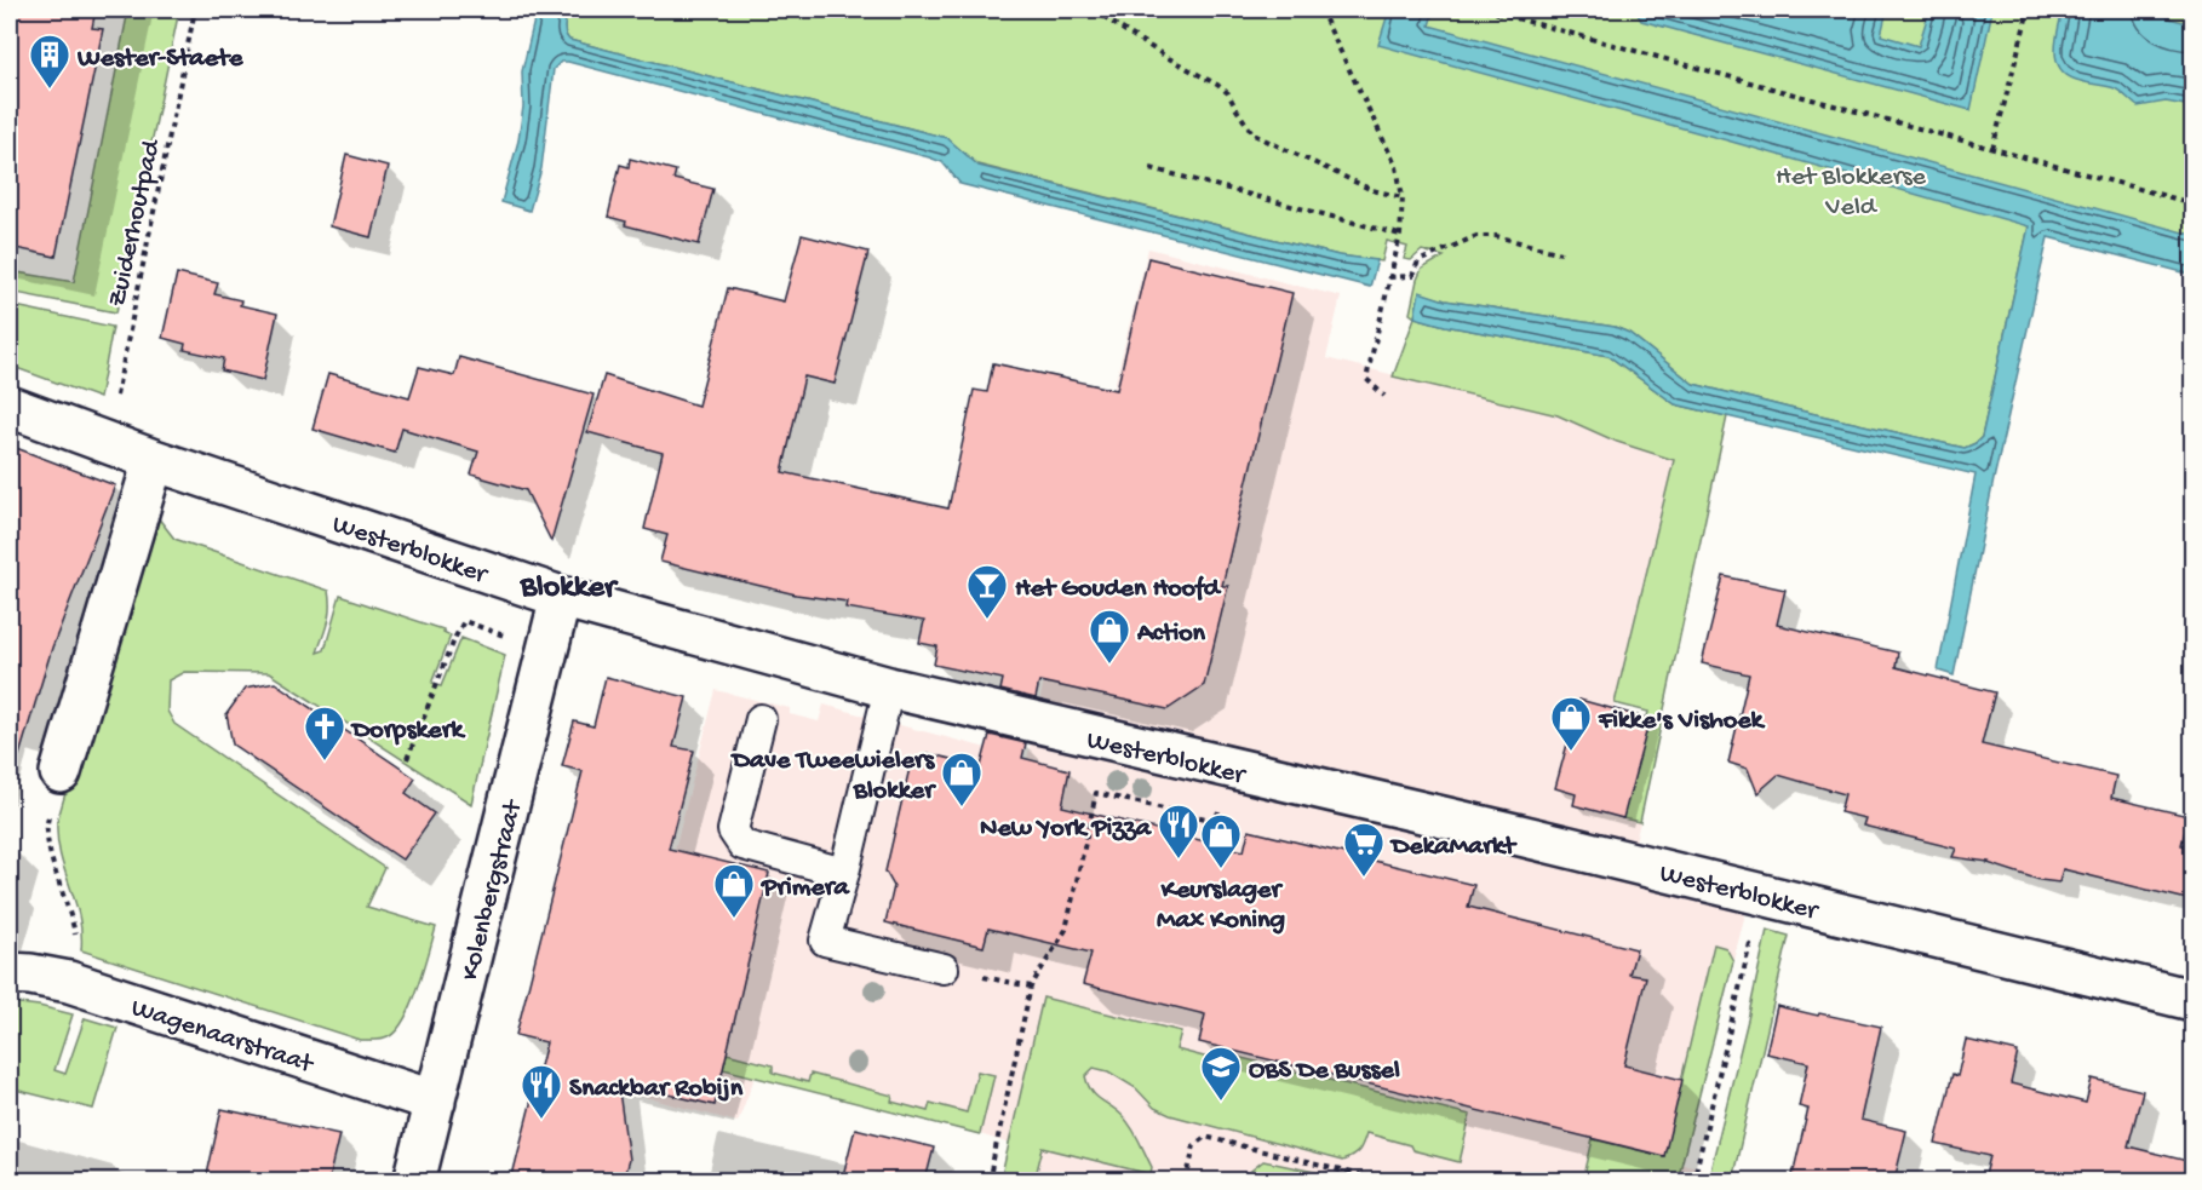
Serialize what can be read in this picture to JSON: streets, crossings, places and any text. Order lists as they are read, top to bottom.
{
  "streets": {
    "street": ["Westerblokker", "Kolenbergstraat", "Wagenaarstraat"],
    "path": ["Zuiderhoutpad"]
  },
  "crossings": [
    ["Zuiderhoutpad", "Westerblokker"],
    ["Westerblokker", "Kolenbergstraat"],
    ["Kolenbergstraat", "Wagenaarstraat"]
  ],
  "districts": ["Blokker"],
  "parks": ["Het Blokkerse Veld"],
  "places": {
    "building": ["Wester-Staete"],
    "bar": ["Het Gouden Hoofd"],
    "shop": [
      "Action",
      "Fikke's Vishoek",
      "Dave Tweewielers Blokker",
      "Keurslager Max Koning",
      "Primera"
    ],
    "church": ["Dorpskerk"],
    "restaurant": ["New York Pizza", "Snackbar Robijn"],
    "supermarket": ["DekaMarkt"],
    "school or university": ["OBS De Bussel"]
  }
}
